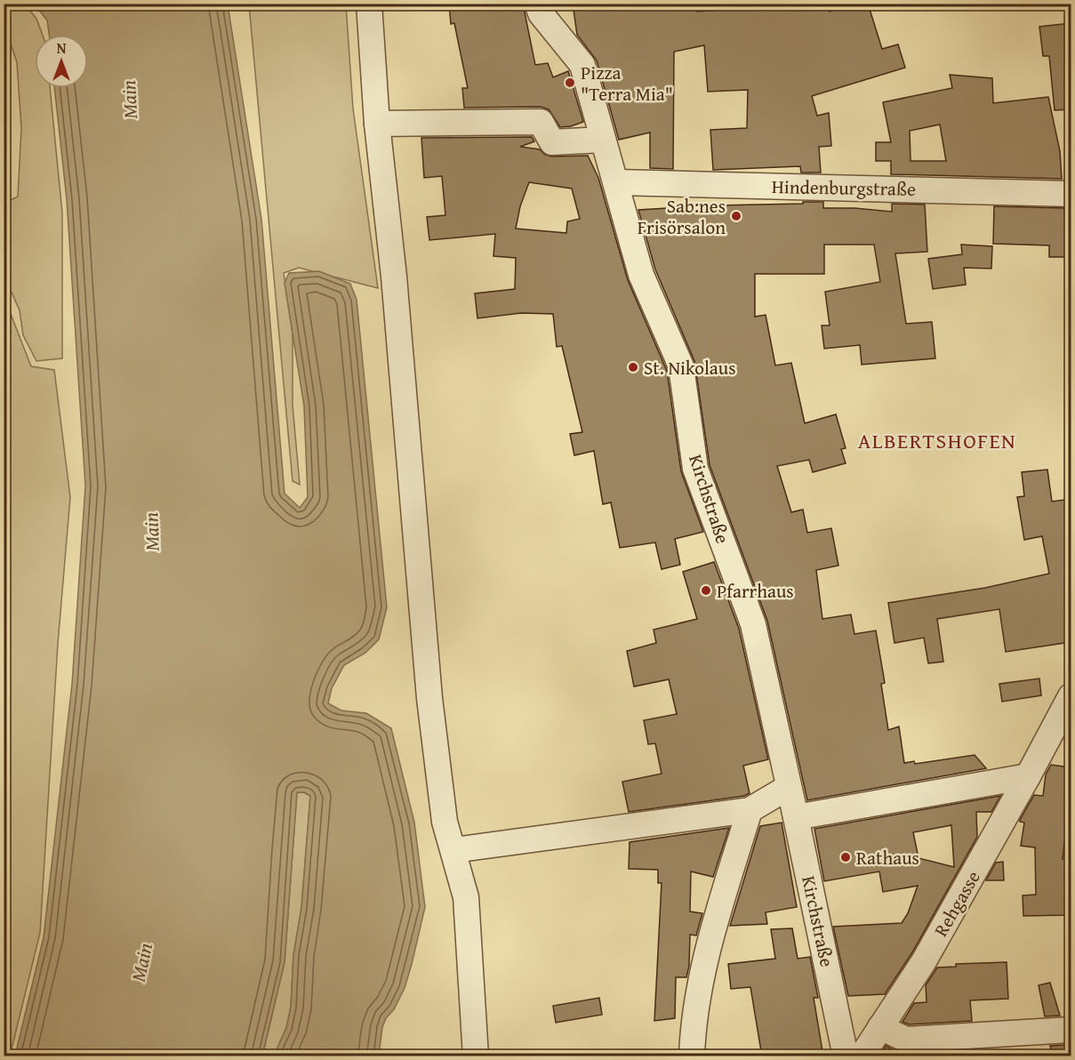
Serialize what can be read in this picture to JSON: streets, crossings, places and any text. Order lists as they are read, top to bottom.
{
  "streets": {
    "street": ["Hindenburgstraße", "Kirchstraße", "Rehgasse"]
  },
  "crossings": [
    ["Hindenburgstraße", "Kirchstraße"]
  ],
  "districts": ["ALBERTSHOFEN"],
  "water": ["Main"],
  "places": [
    "Pizza \"Terra Mia\"",
    "Sab:nes Frisörsalon",
    "St. Nikolaus",
    "Pfarrhaus",
    "Rathaus"
  ],
  "north": "top"
}
